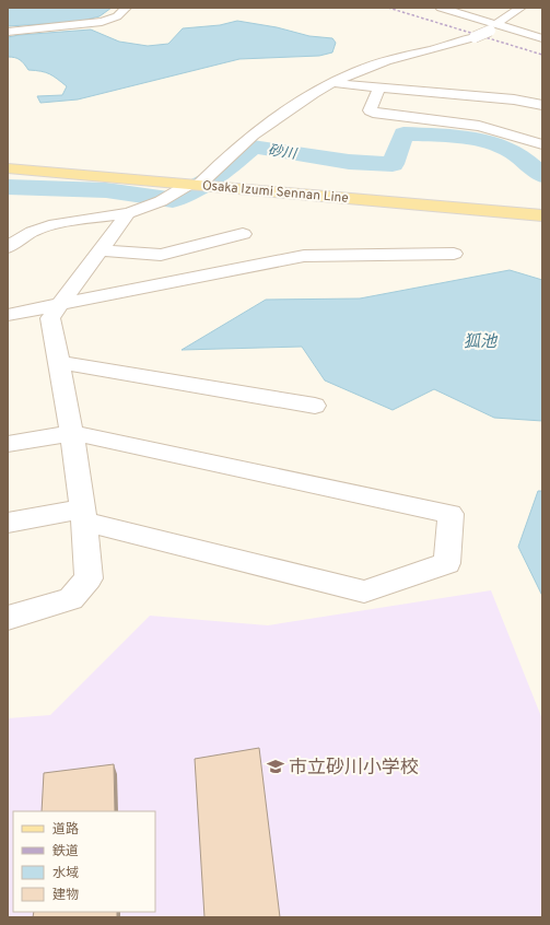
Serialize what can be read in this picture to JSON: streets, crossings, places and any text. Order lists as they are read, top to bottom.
{
  "streets": {
    "main road": ["Osaka Izumi Sennan Line"]
  },
  "water": ["砂川", "狐池"],
  "places": {
    "school or university": ["市立砂川小学校"]
  },
  "legend": [
    "道路",
    "鉄道",
    "水域",
    "建物"
  ]
}
